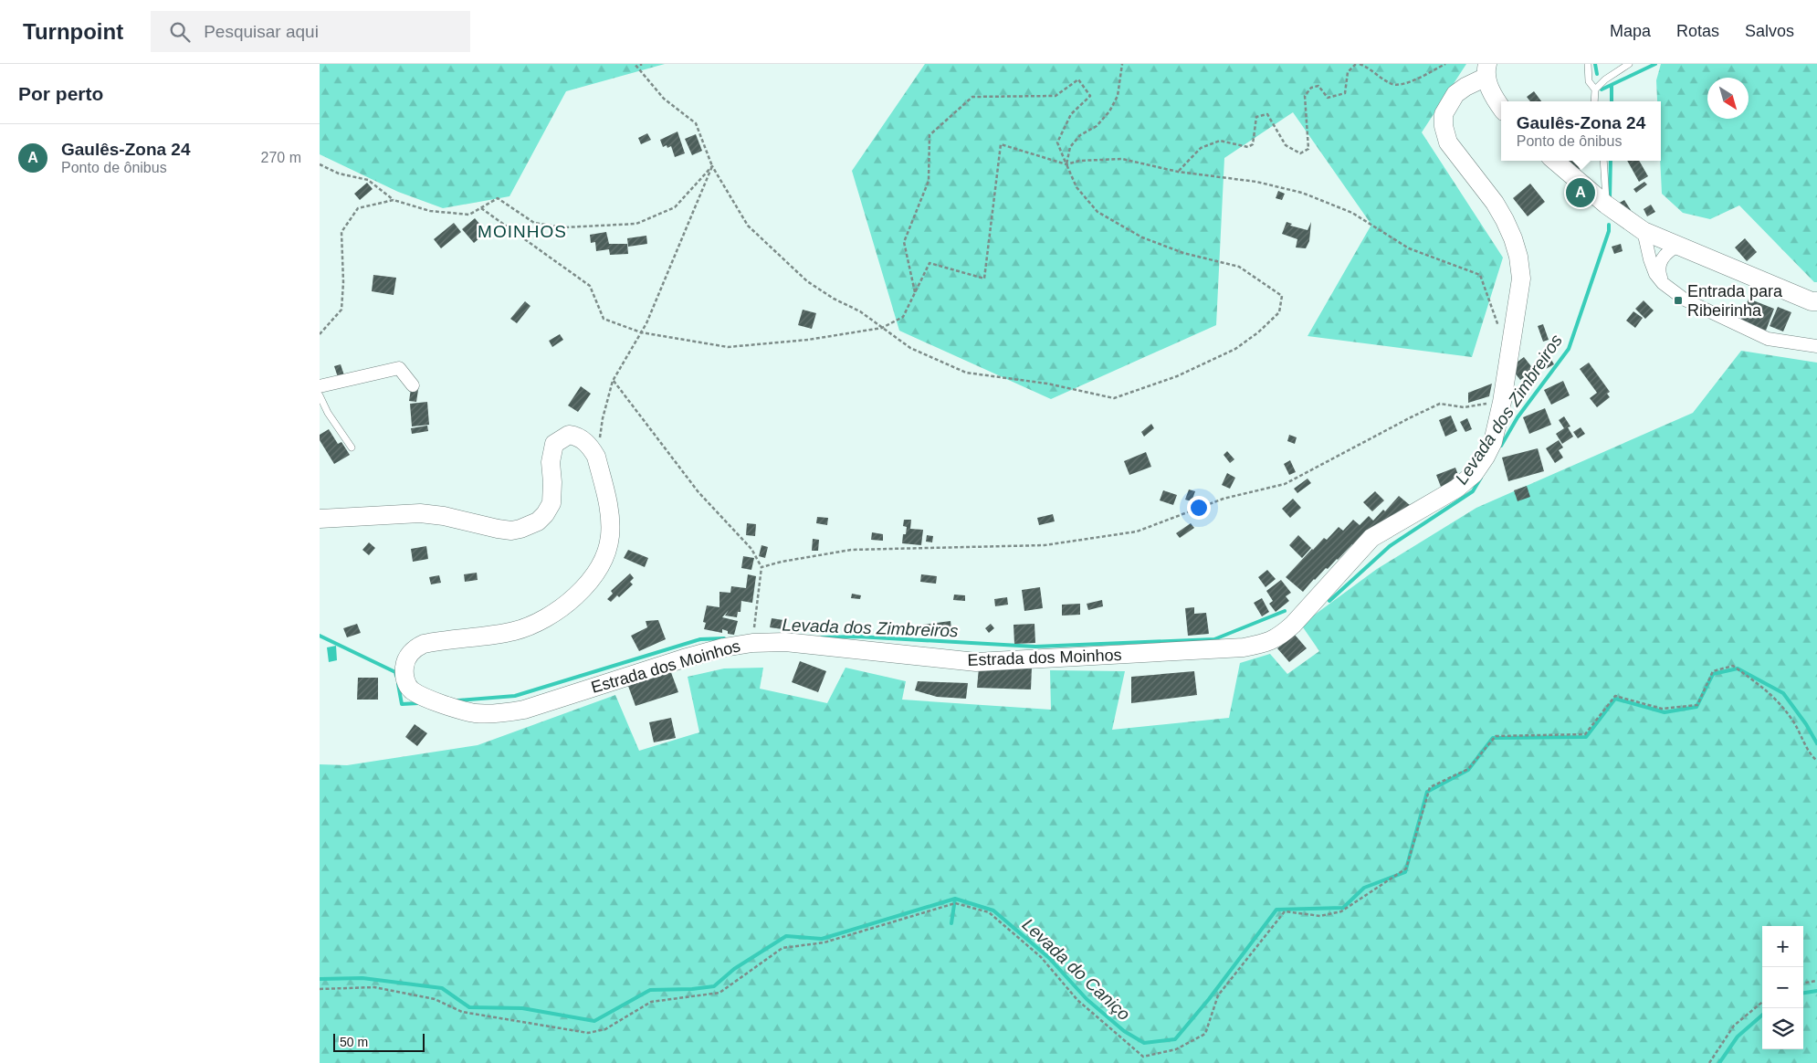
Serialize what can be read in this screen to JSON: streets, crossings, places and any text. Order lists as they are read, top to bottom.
{
  "streets": {
    "street": ["Estrada dos Moinhos"]
  },
  "districts": ["MOINHOS"],
  "water": ["Levada dos Zimbreiros", "Levada do Caniço"],
  "places": {
    "transit": ["Entrada para Ribeirinha"]
  },
  "scale_bar": "50 m",
  "north": "bottom right",
  "page": {
    "header": "Turnpoint",
    "search": "Pesquisar aqui",
    "nav": ["Mapa", "Rotas", "Salvos"],
    "heading": "Por perto",
    "popup": ["Gaulês-Zona 24", "Ponto de ônibus"],
    "list": [
      {
        "mark": "A",
        "name": "Gaulês-Zona 24",
        "note": "Ponto de ônibus",
        "value": "270 m"
      }
    ],
    "pins": "A",
    "map_buttons": ["+", "−"],
    "scale": "50 m"
  }
}
